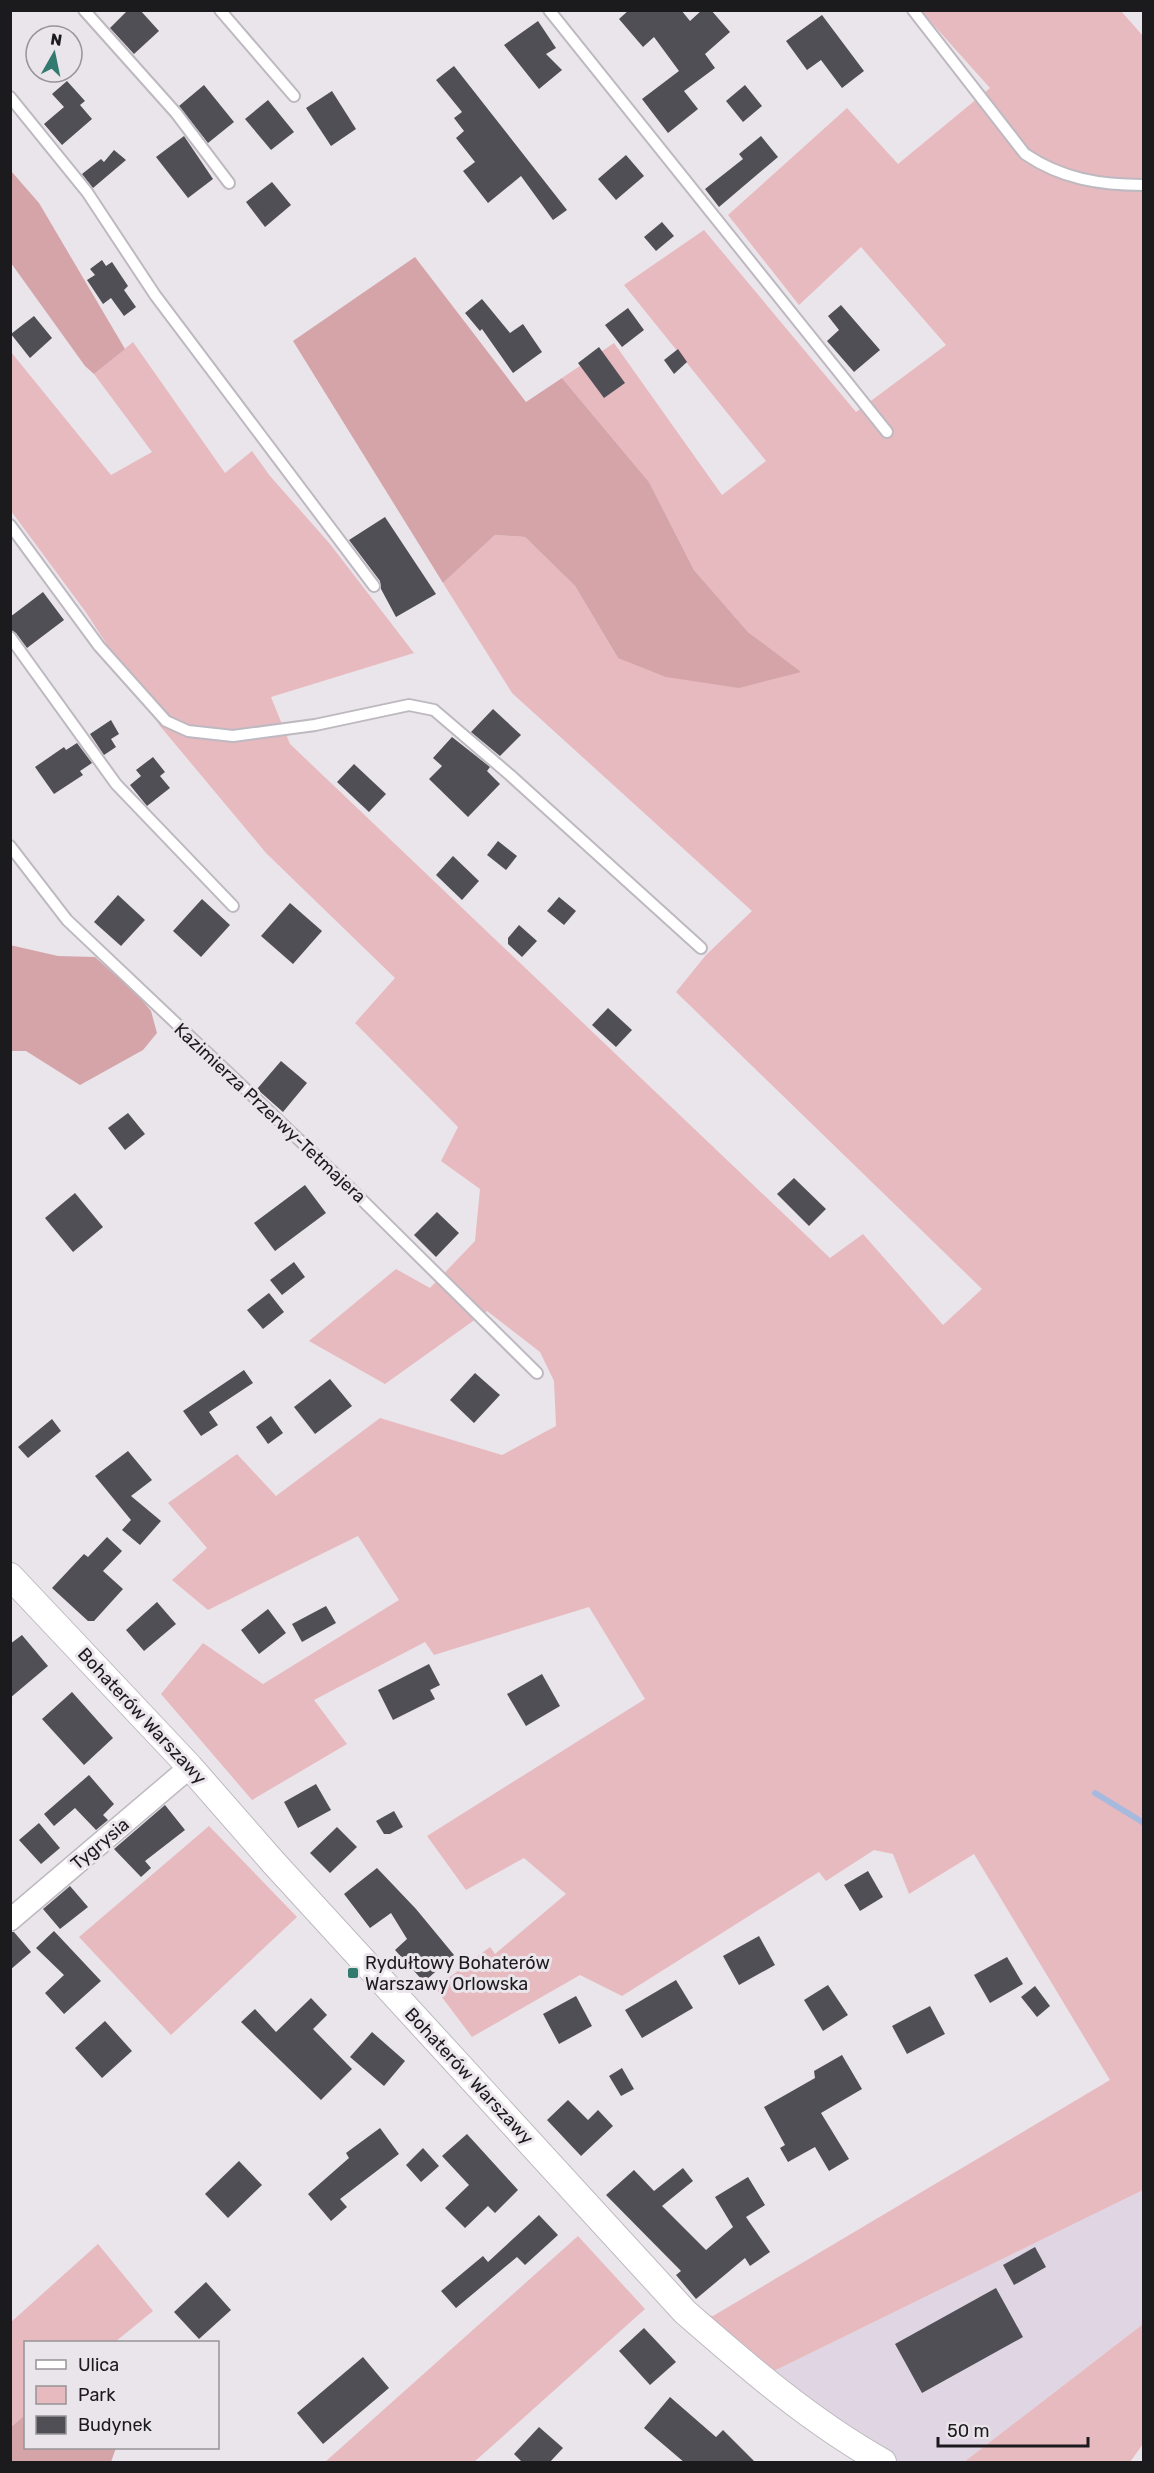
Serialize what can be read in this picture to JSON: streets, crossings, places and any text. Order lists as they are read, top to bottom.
{
  "streets": {
    "street": ["Bohaterów Warszawy", "Tygrysia"],
    "lane": ["Kazimierza Przerwy-Tetmajera"]
  },
  "crossings": [
    ["Bohaterów Warszawy", "Tygrysia"]
  ],
  "places": {
    "transit": ["Rydułtowy Bohaterów Warszawy Orlowska"]
  },
  "legend": ["Ulica", "Park", "Budynek"],
  "scale_bar": "50 m",
  "north": "top"
}
